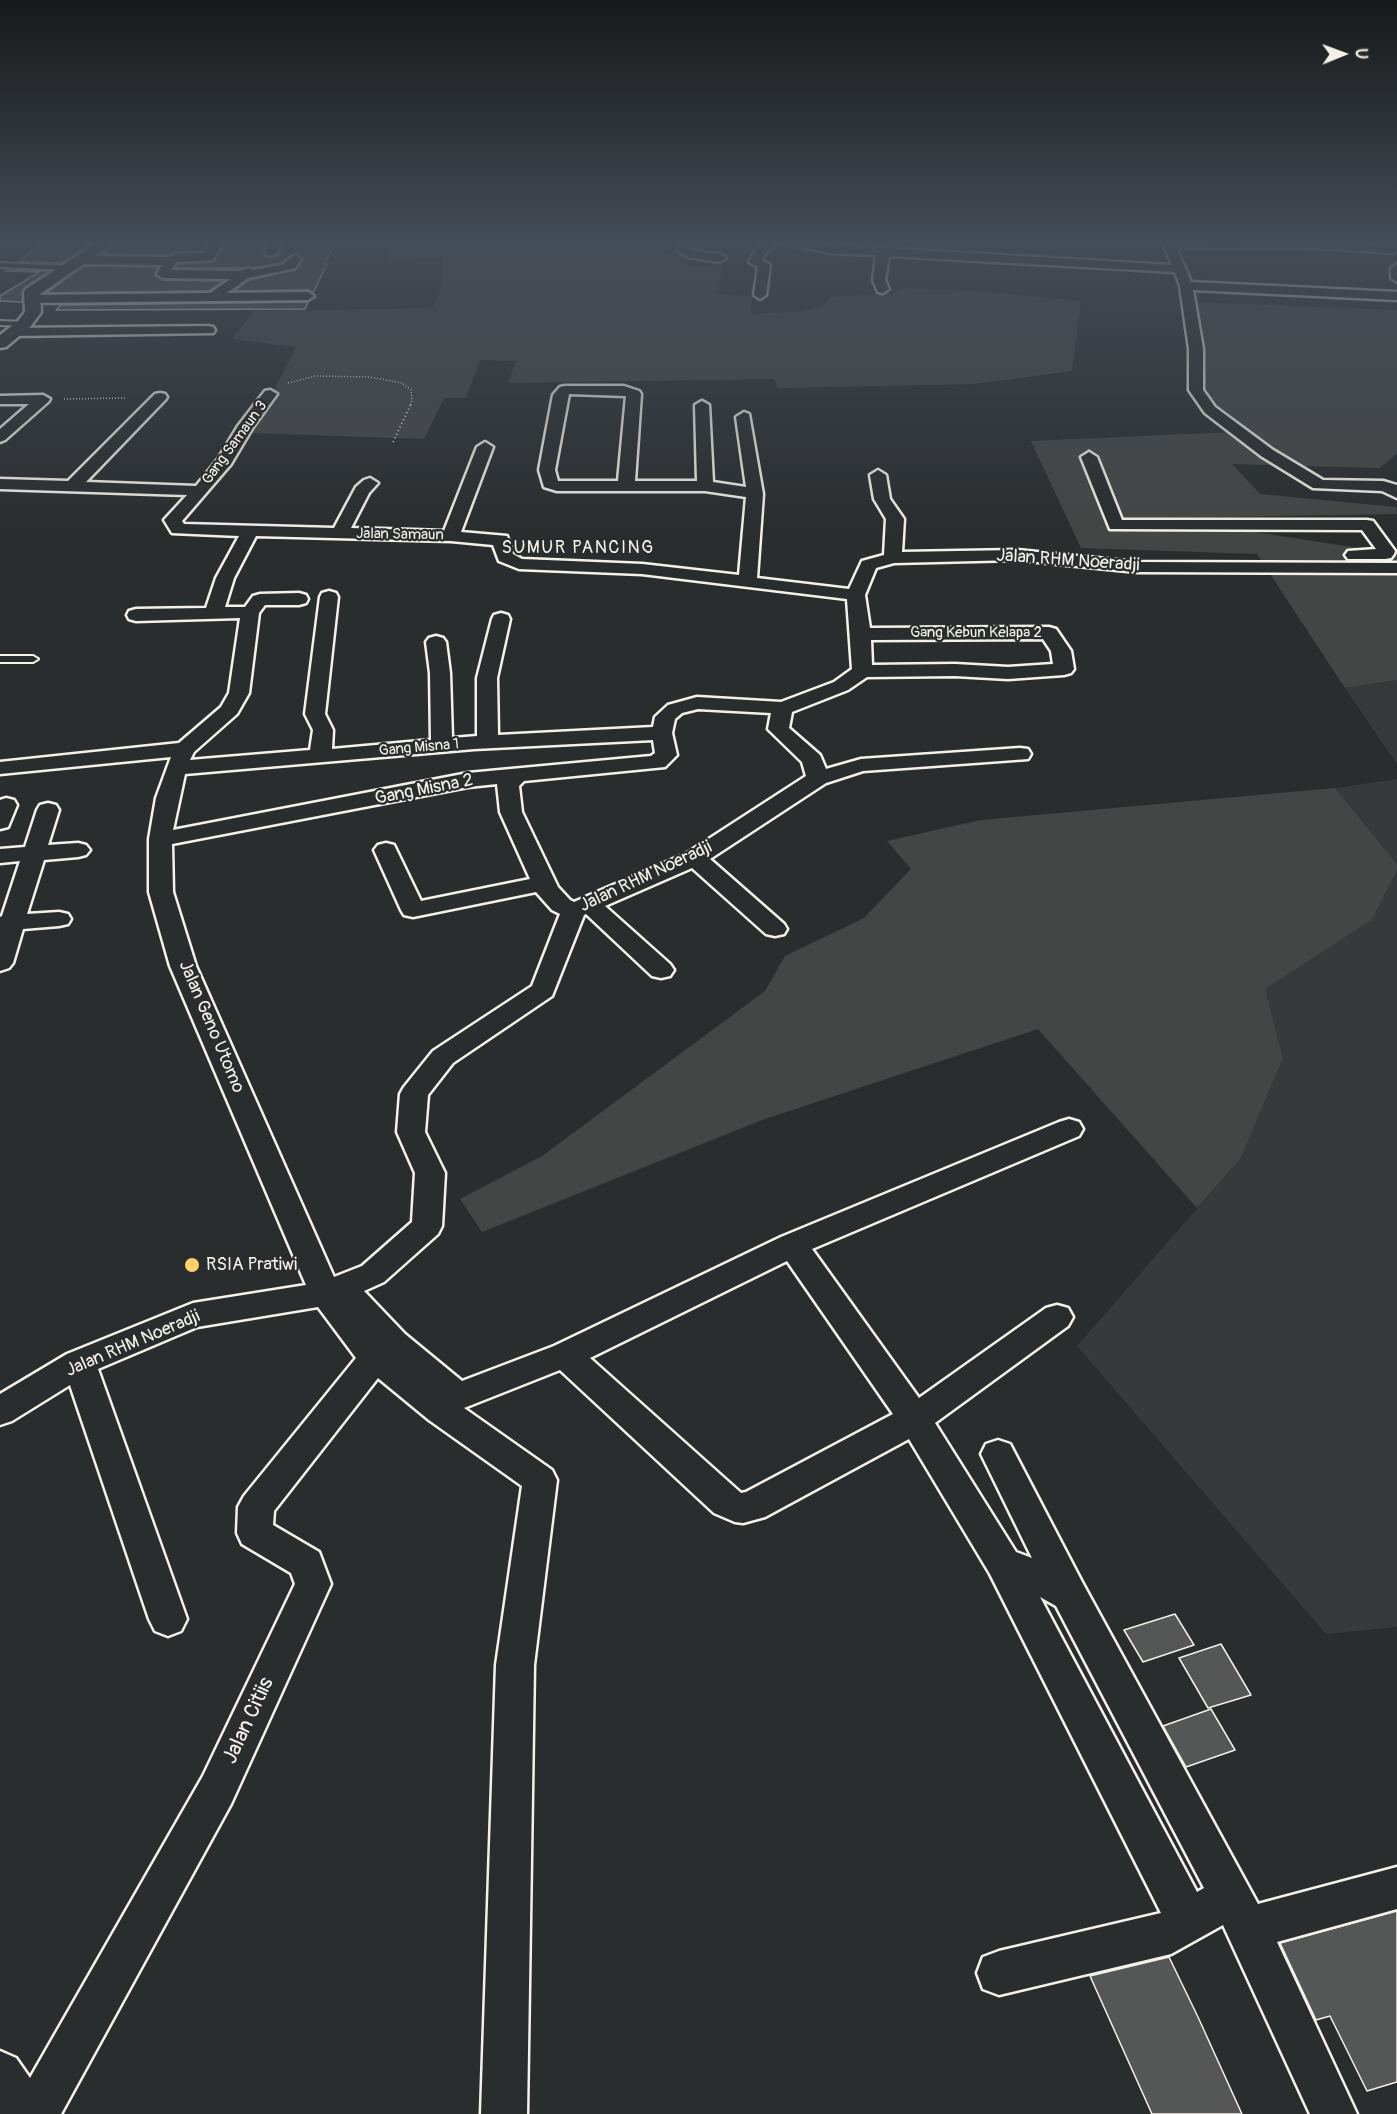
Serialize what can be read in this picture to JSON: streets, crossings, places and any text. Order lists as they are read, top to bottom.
{
  "streets": {
    "street": [
      "Gang Samaun 3",
      "Jalan Samaun",
      "Jalan RHM Noeradji",
      "Gang Kebun Kelapa 2",
      "Gang Misna 1",
      "Gang Misna 2",
      "Jalan Geno Utomo",
      "Jalan Citiis"
    ]
  },
  "crossings": [
    ["Gang Samaun 3", "Jalan Samaun"],
    ["Jalan Samaun", "Jalan RHM Noeradji"],
    ["Jalan RHM Noeradji", "Gang Kebun Kelapa 2"],
    ["Jalan RHM Noeradji", "Jalan Geno Utomo"],
    ["Gang Misna 1", "Gang Misna 2"],
    ["Gang Misna 1", "Jalan Geno Utomo"],
    ["Gang Misna 2", "Jalan Geno Utomo"]
  ],
  "districts": ["SUMUR PANCING"],
  "places": ["RSIA Pratiwi"],
  "north": "right"
}
